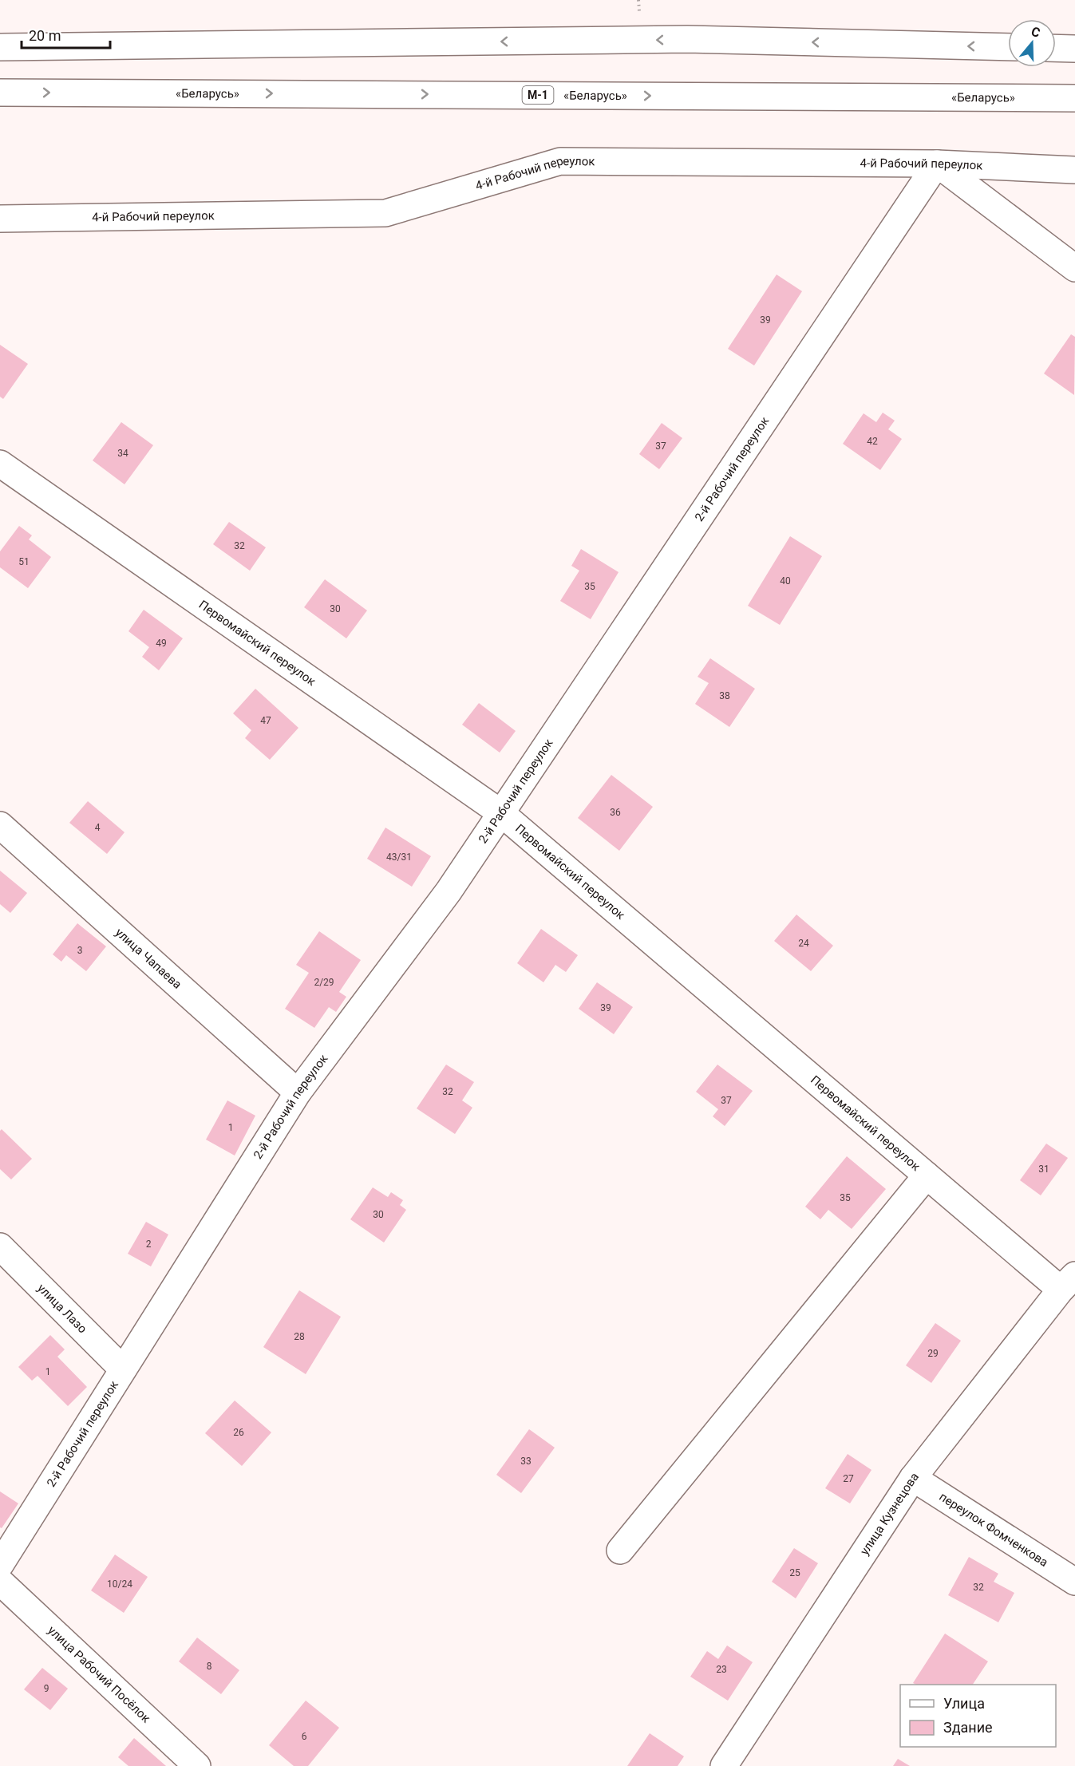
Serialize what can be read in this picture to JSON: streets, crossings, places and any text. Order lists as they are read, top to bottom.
{
  "streets": {
    "main road": [
      "«Беларусь»",
      "М-1",
      "4-й Рабочий переулок",
      "2-й Рабочий переулок",
      "Первомайский переулок",
      "улица Чапаева",
      "улица Лазо",
      "улица Кузнецова",
      "переулок Фомченкова",
      "улица Рабочий Посёлок"
    ]
  },
  "crossings": [
    ["4-й Рабочий переулок", "2-й Рабочий переулок"],
    ["2-й Рабочий переулок", "Первомайский переулок"],
    ["2-й Рабочий переулок", "улица Чапаева"],
    ["2-й Рабочий переулок", "улица Лазо"],
    ["Первомайский переулок", "улица Кузнецова"],
    ["улица Кузнецова", "переулок Фомченкова"]
  ],
  "house_numbers": [
    "39",
    "42",
    "37",
    "34",
    "32",
    "51",
    "40",
    "35",
    "30",
    "49",
    "38",
    "47",
    "36",
    "4",
    "43/31",
    "24",
    "3",
    "2/29",
    "39",
    "32",
    "37",
    "1",
    "31",
    "35",
    "30",
    "2",
    "28",
    "29",
    "1",
    "26",
    "33",
    "27",
    "25",
    "10/24",
    "32",
    "8",
    "23",
    "9",
    "6"
  ],
  "legend": ["Улица", "Здание"],
  "scale_bar": "20 m",
  "north": "top"
}
